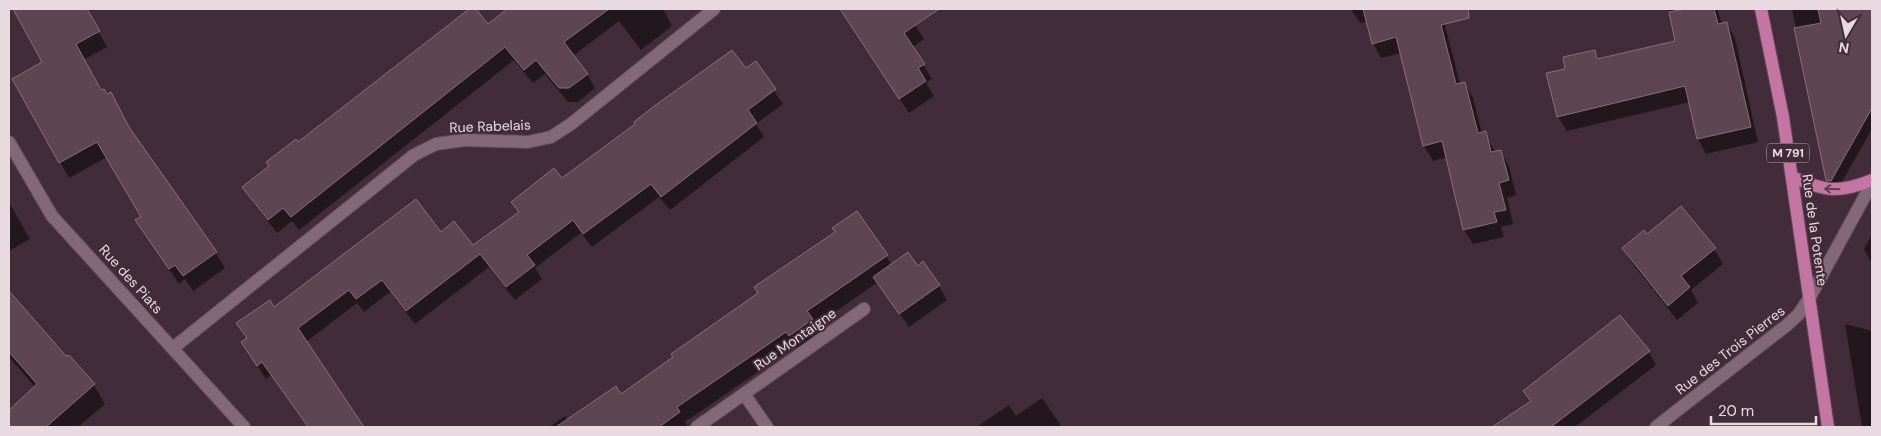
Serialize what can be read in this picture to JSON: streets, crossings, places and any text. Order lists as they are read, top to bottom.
{
  "streets": {
    "main road": ["M 791", "Rue de la Potente"],
    "street": [
      "Rue Rabelais",
      "Rue des Piats",
      "Rue Montaigne",
      "Rue des Trois Pierres"
    ]
  },
  "crossings": [
    ["Rue Rabelais", "Rue des Piats"],
    ["Rue de la Potente", "Rue des Trois Pierres"]
  ],
  "scale_bar": "20 m",
  "north": "bottom"
}
